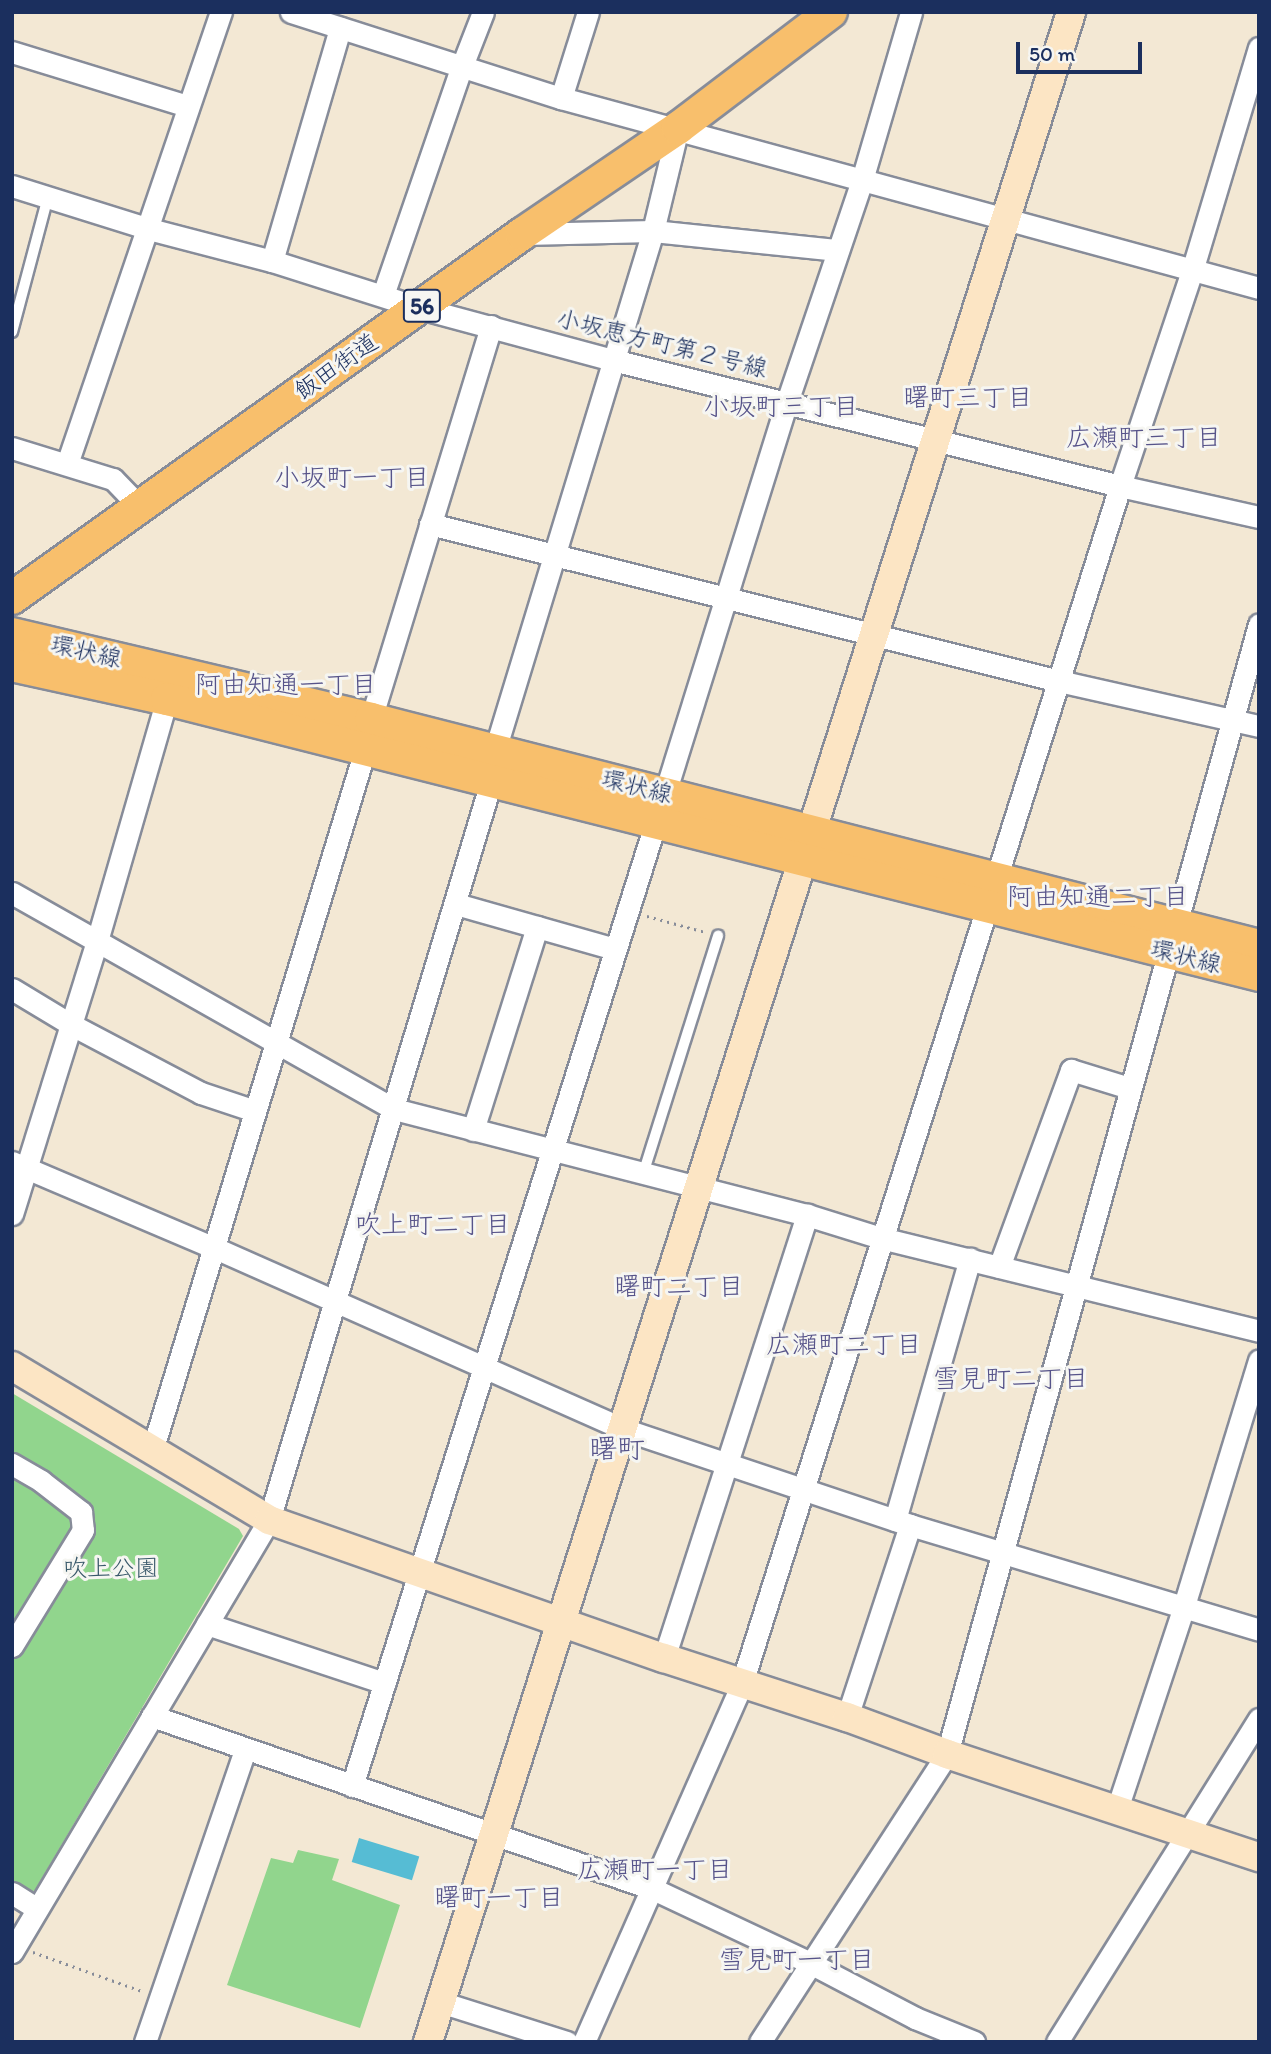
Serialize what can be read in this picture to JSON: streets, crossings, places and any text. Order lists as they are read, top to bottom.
{
  "streets": {
    "main road": ["56", "飯田街道", "環状線"],
    "street": ["小坂恵方町第２号線"]
  },
  "crossings": [
    ["小坂恵方町第２号線", "飯田街道"]
  ],
  "districts": [
    "曙町三丁目",
    "小坂町三丁目",
    "広瀬町三丁目",
    "小坂町一丁目",
    "阿由知通一丁目",
    "阿由知通二丁目",
    "吹上町二丁目",
    "曙町二丁目",
    "広瀬町二丁目",
    "雪見町二丁目",
    "曙町",
    "広瀬町一丁目",
    "曙町一丁目",
    "雪見町一丁目"
  ],
  "parks": ["吹上公園"],
  "scale_bar": "50 m"
}
